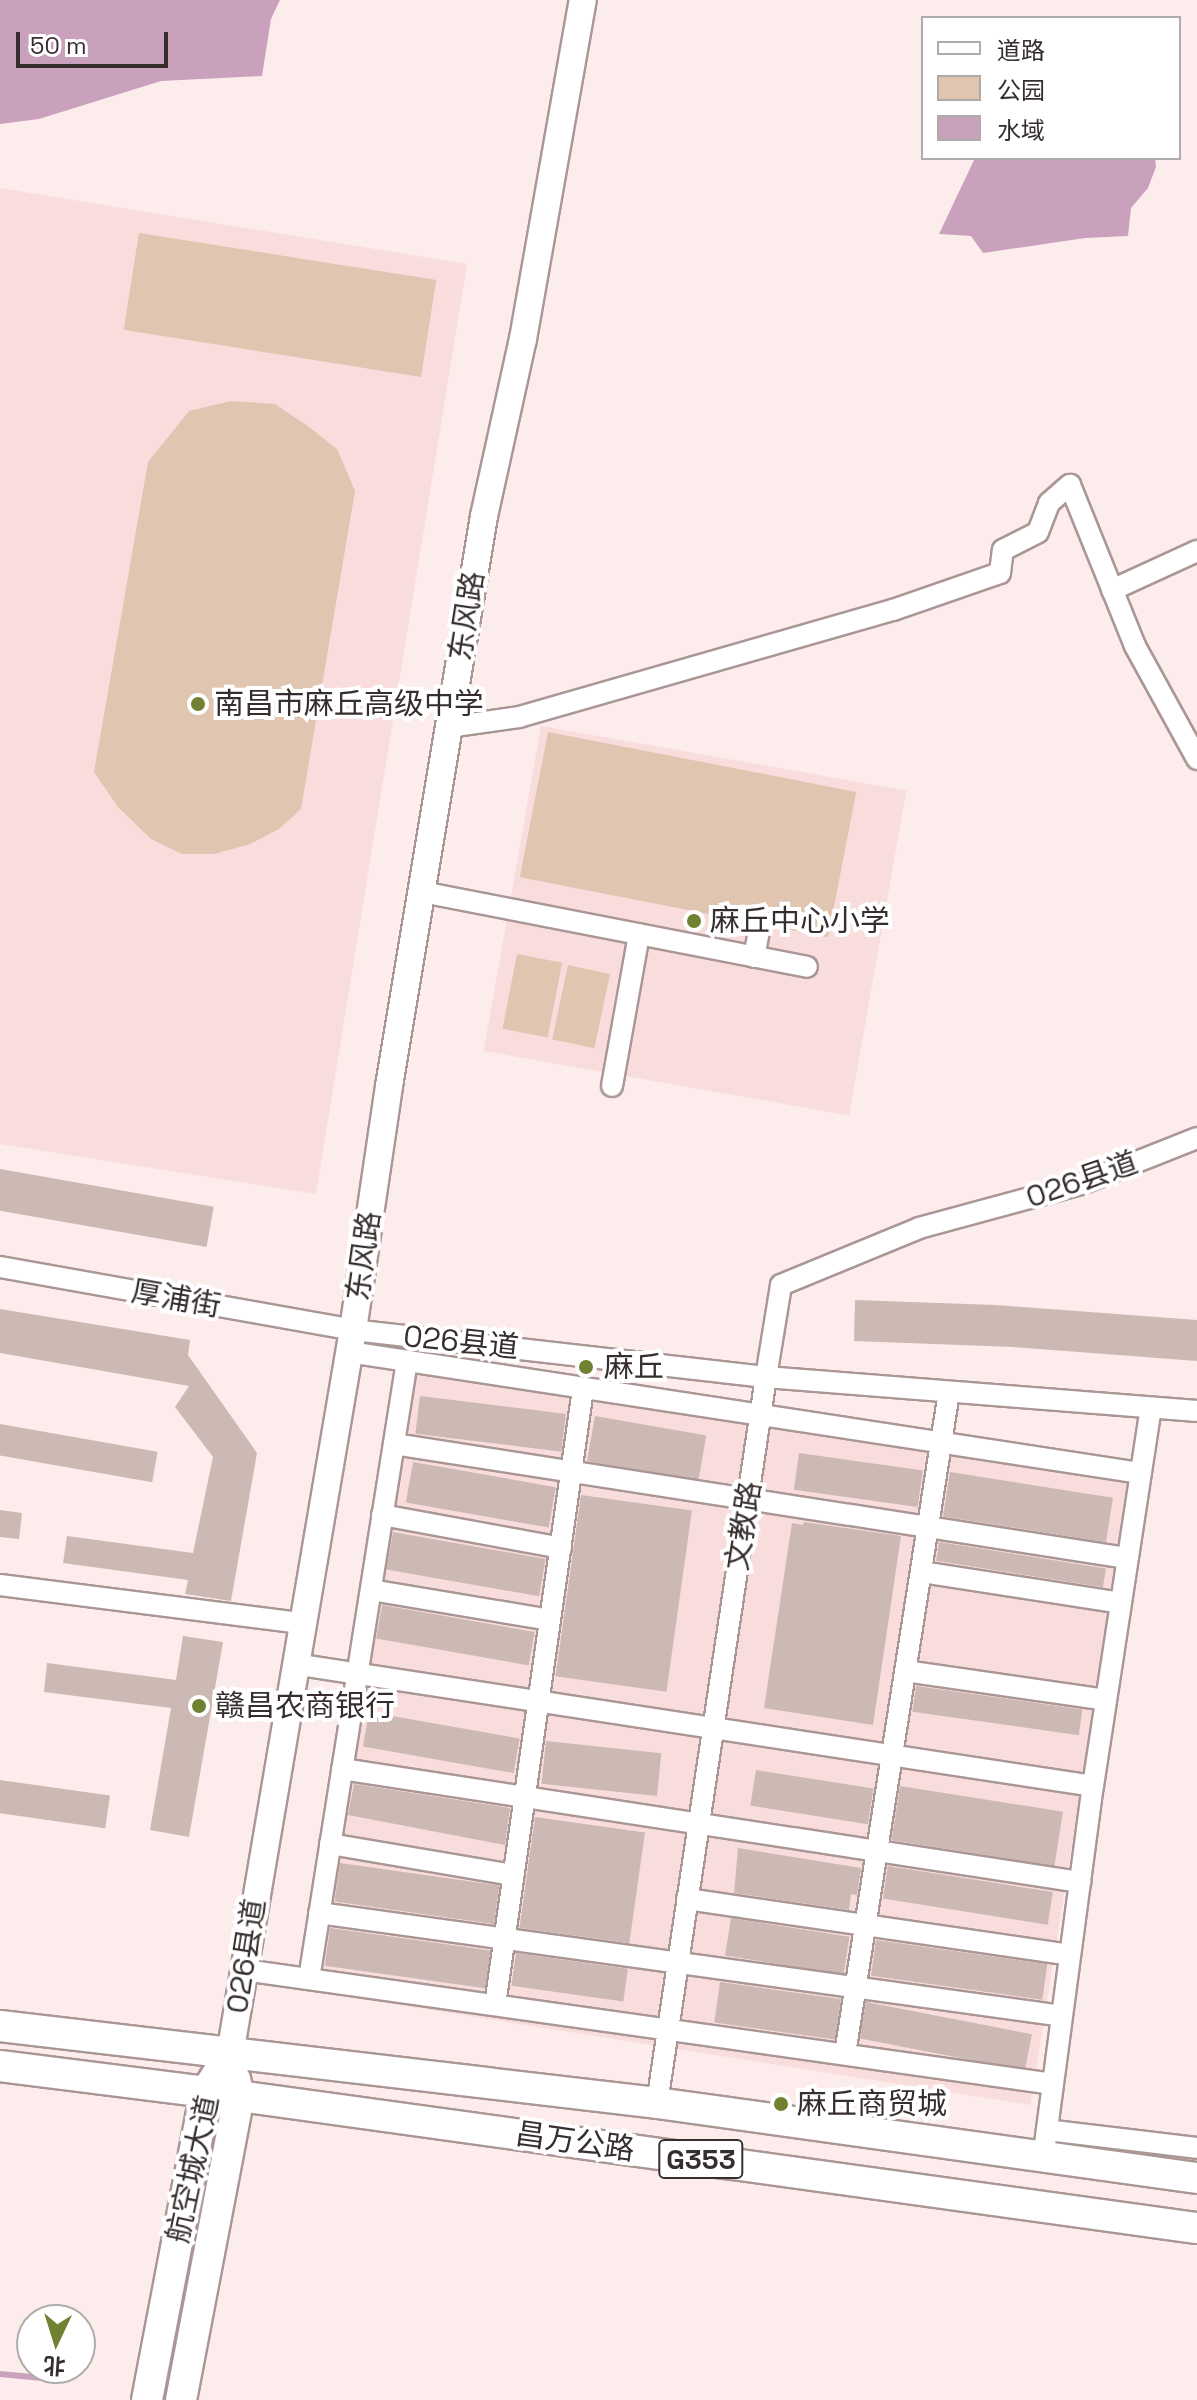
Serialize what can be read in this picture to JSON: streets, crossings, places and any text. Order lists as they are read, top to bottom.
{
  "streets": {
    "highway": ["昌万公路", "G353", "航空城大道"],
    "main road": ["东风路", "026县道"],
    "street": ["厚浦街", "文教路"]
  },
  "crossings": [
    ["东风路", "026县道"],
    ["东风路", "厚浦街"],
    ["026县道", "厚浦街"],
    ["026县道", "文教路"],
    ["026县道", "昌万公路"],
    ["026县道", "航空城大道"],
    ["文教路", "昌万公路"],
    ["昌万公路", "航空城大道"]
  ],
  "places": [
    "南昌市麻丘高级中学",
    "麻丘中心小学",
    "麻丘",
    "赣昌农商银行",
    "麻丘商贸城"
  ],
  "legend": ["道路", "公园", "水域"],
  "scale_bar": "50 m",
  "north": "bottom"
}
